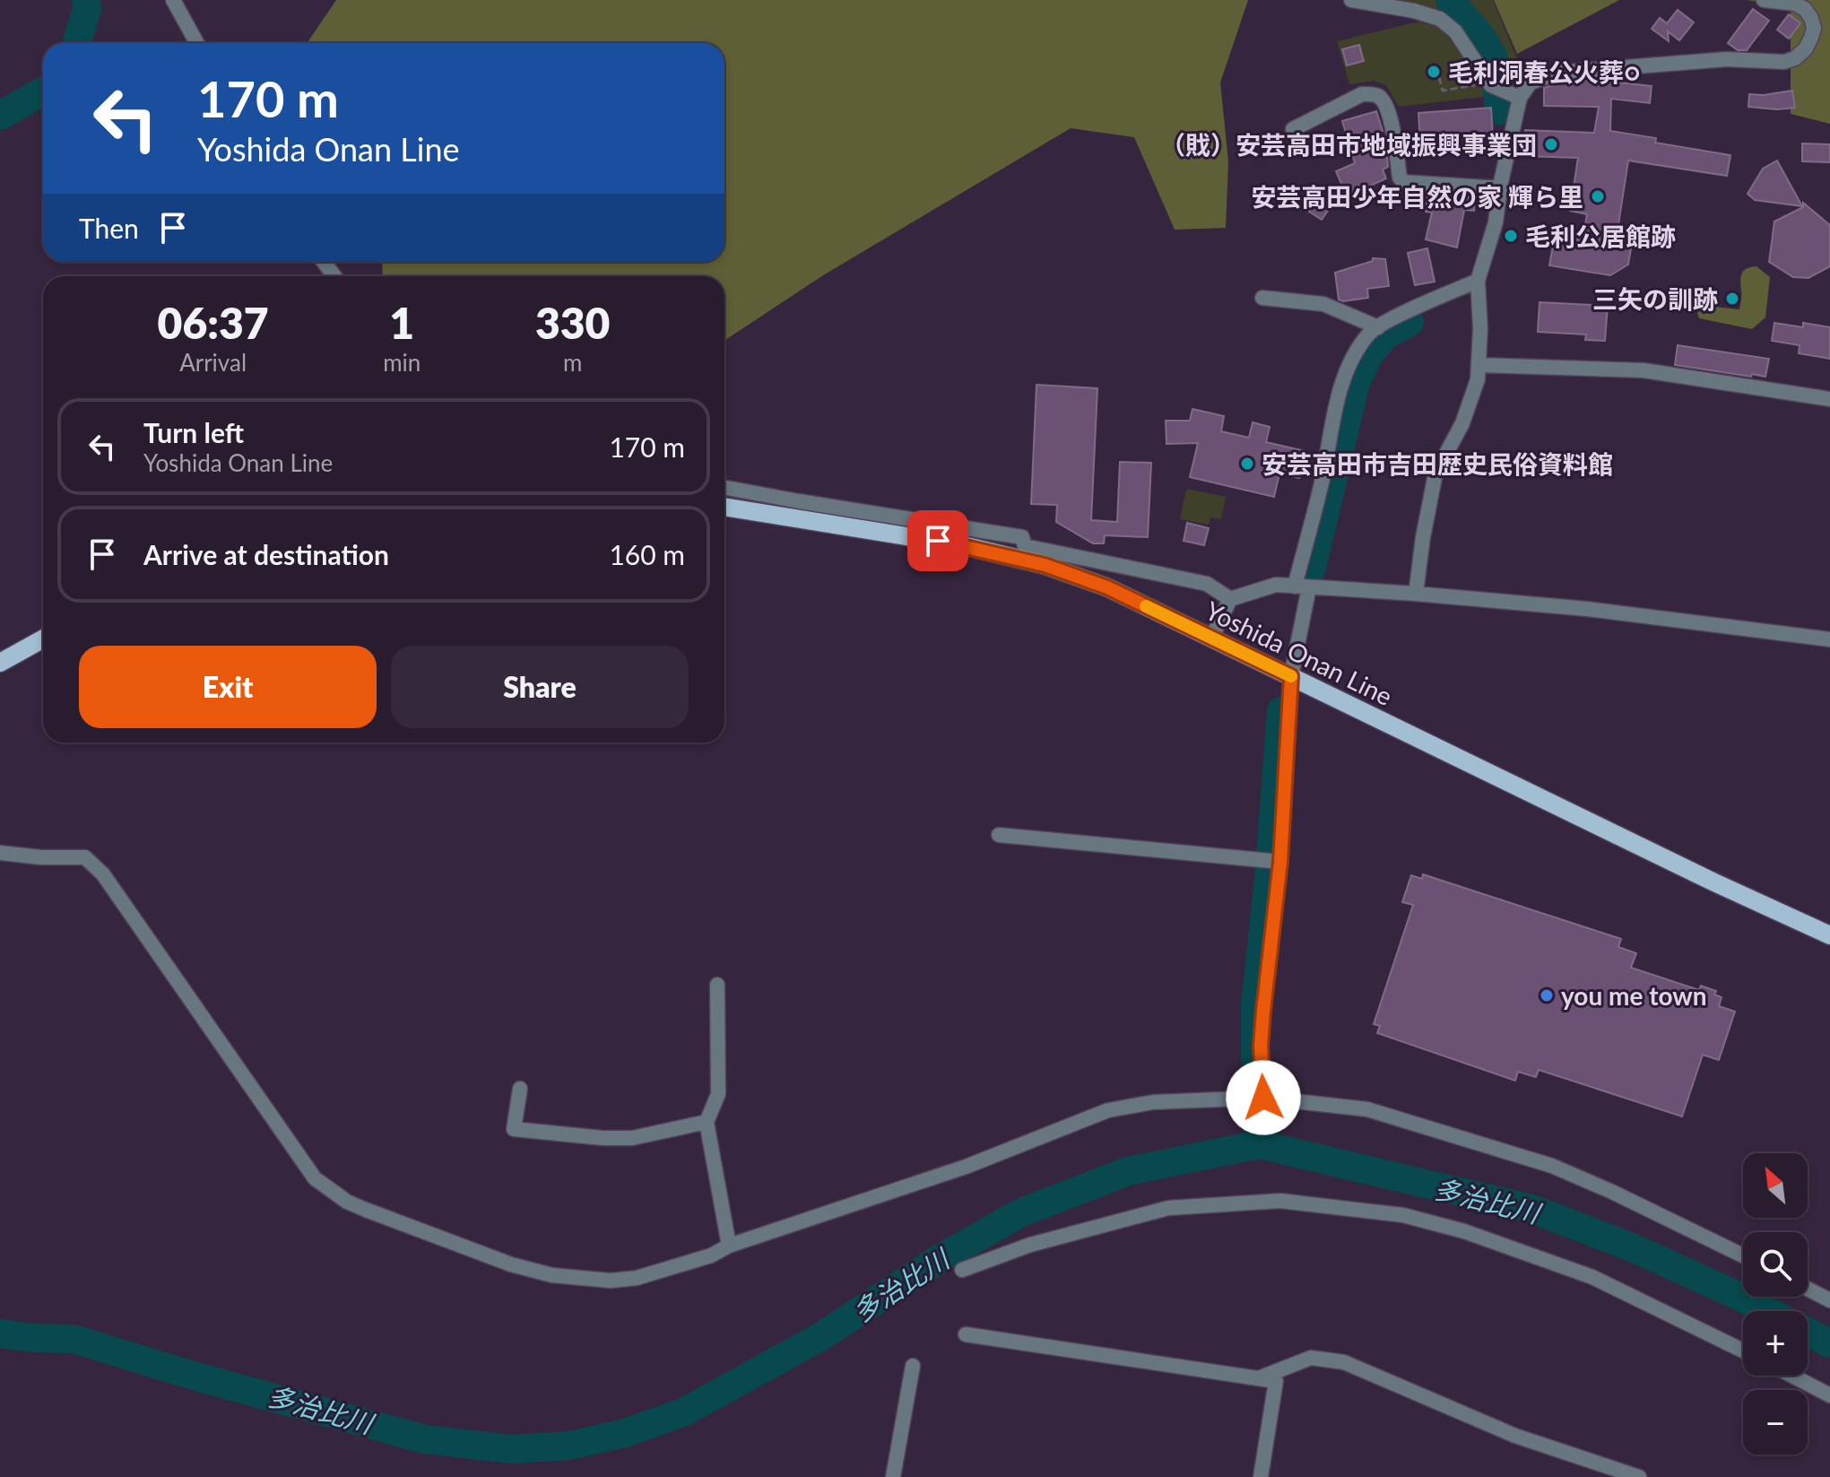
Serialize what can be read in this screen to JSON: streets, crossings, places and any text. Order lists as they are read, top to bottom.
{
  "streets": {
    "main road": ["Yoshida Onan Line"]
  },
  "water": ["多治比川"],
  "places": [
    "毛利洞春公火葬○",
    "（戝）安芸高田市地域振興事業団",
    "安芸高田少年自然の家 輝ら里",
    "毛利公居館跡",
    "三矢の訓跡",
    "安芸高田市吉田歴史民俗資料館",
    "you me town"
  ],
  "north": "top left",
  "page": {
    "turn": ["170 m", "Yoshida Onan Line"],
    "then": "Then",
    "eta": [
      "06:37",
      "Arrival",
      "1",
      "min",
      "330",
      "m"
    ],
    "list": [
      {
        "name": "Turn left",
        "note": "Yoshida Onan Line",
        "value": "170 m"
      },
      {
        "name": "Arrive at destination",
        "value": "160 m"
      }
    ],
    "buttons": ["Exit", "Share"],
    "map_buttons": ["+", "−"]
  }
}
